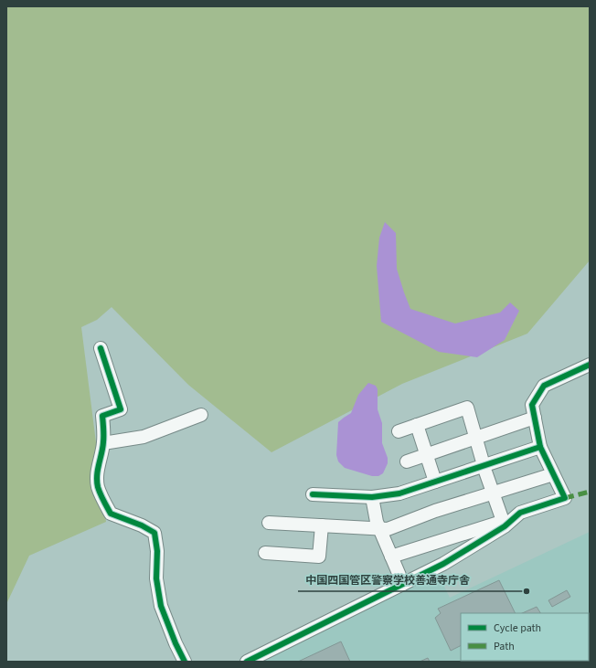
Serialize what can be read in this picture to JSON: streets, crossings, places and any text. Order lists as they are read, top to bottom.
{
  "places": ["中国四国管区警察学校善通寺庁舎"],
  "legend": ["Cycle path", "Path"]
}
